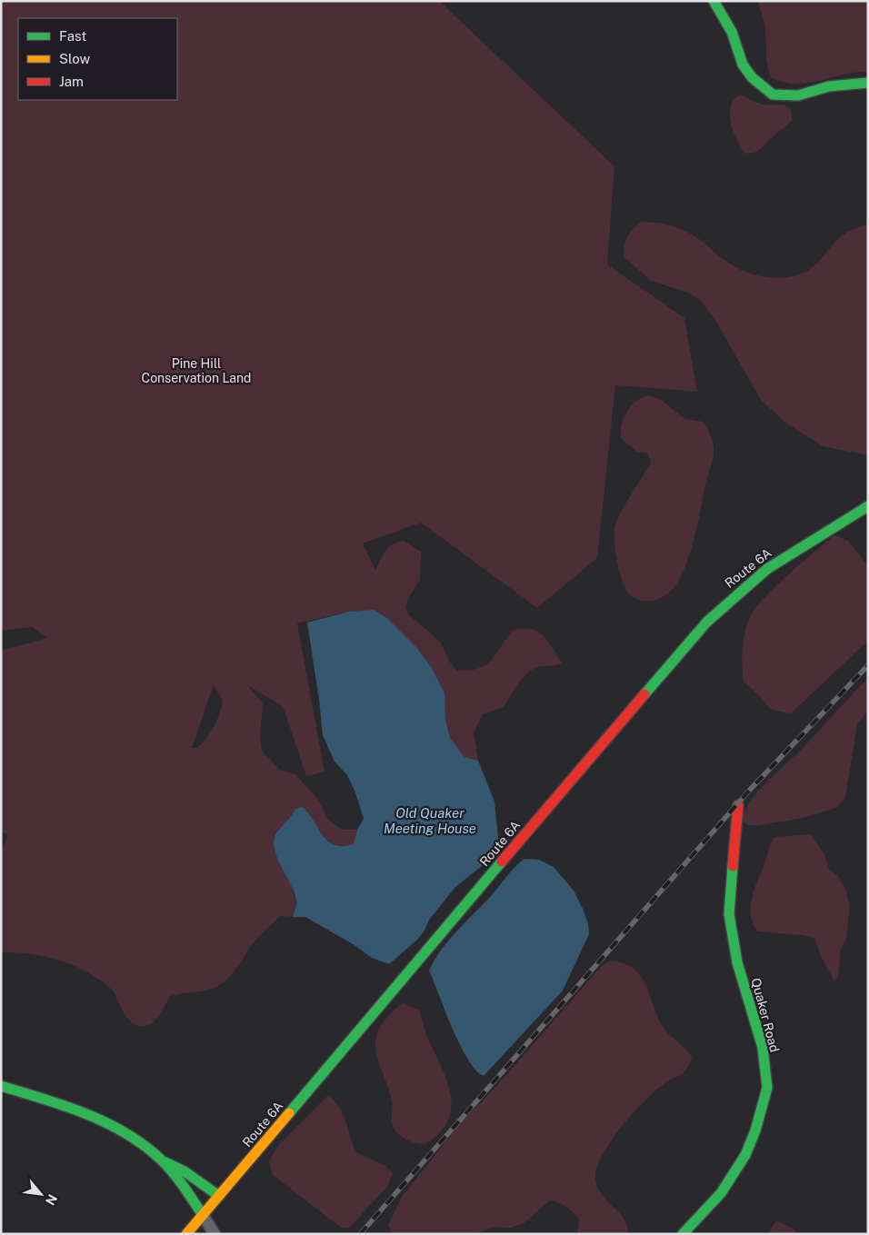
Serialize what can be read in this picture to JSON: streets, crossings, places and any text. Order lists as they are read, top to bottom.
{
  "streets": {
    "main road": ["Route 6A", "Quaker Road"]
  },
  "water": ["Old Quaker Meeting House"],
  "parks": ["Pine Hill Conservation Land"],
  "legend": ["Fast", "Slow", "Jam"],
  "north": "bottom right"
}
